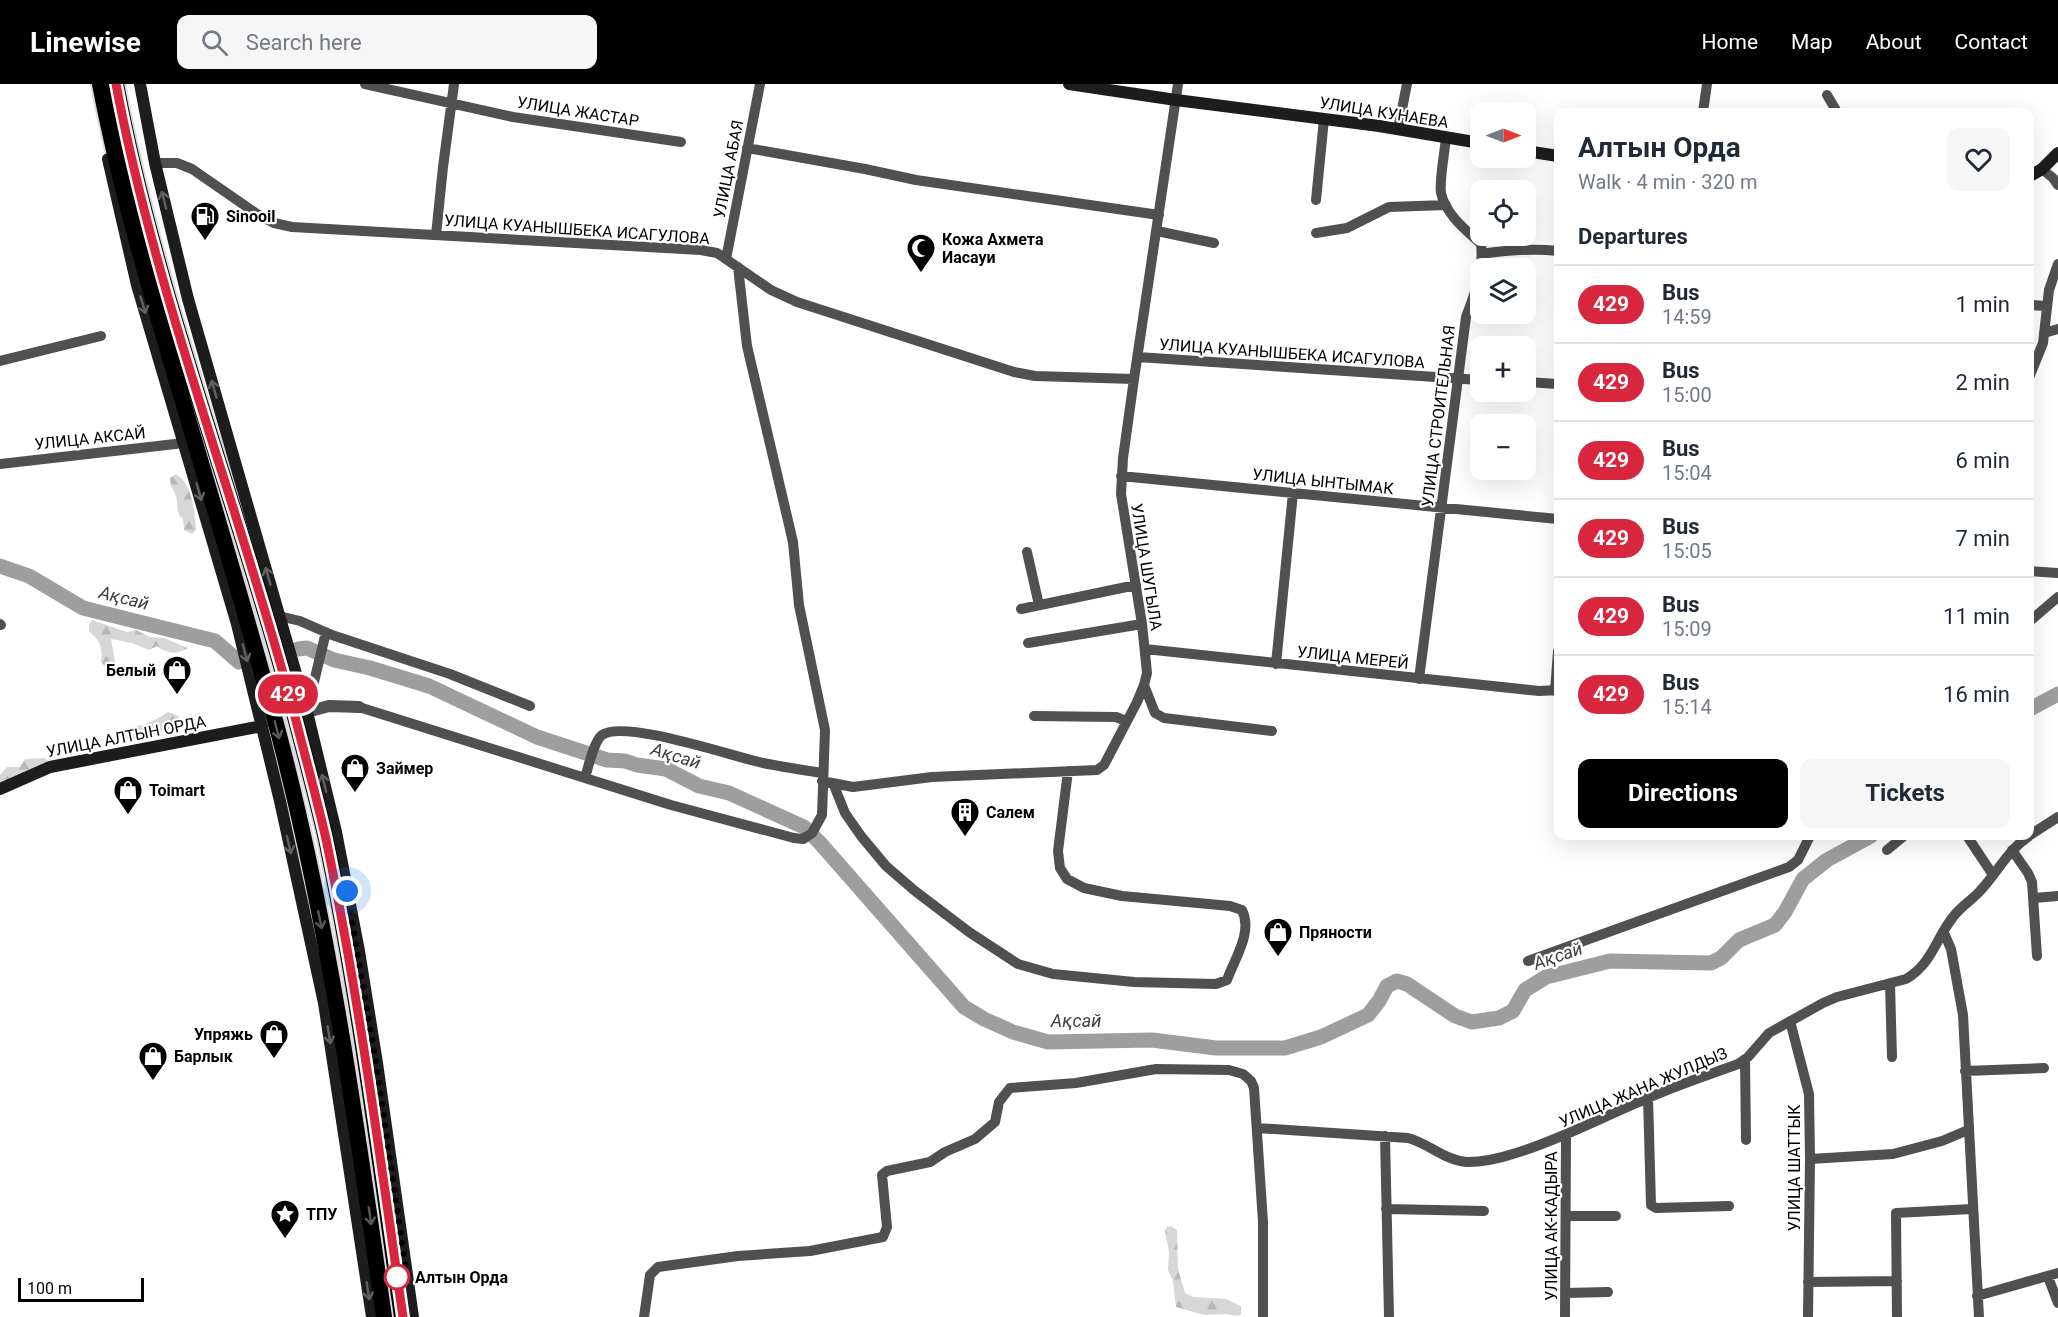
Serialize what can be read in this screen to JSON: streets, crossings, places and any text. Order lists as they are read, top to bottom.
{
  "streets": {
    "main road": ["УЛИЦА КУНАЕВА", "УЛИЦА АЛТЫН ОРДА"],
    "street": [
      "УЛИЦА ЖАСТАР",
      "УЛИЦА АБАЯ",
      "УЛИЦА КУАНЫШБЕКА ИСАГУЛОВА",
      "УЛИЦА СТРОИТЕЛЬНАЯ",
      "УЛИЦА АКСАЙ",
      "УЛИЦА ЫНТЫМАК",
      "УЛИЦА ШУГЫЛА",
      "УЛИЦА МЕРЕЙ",
      "УЛИЦА ЖАНА ЖУЛДЫЗ",
      "УЛИЦА ШАТТЫК",
      "УЛИЦА АК-КАДЫРА"
    ]
  },
  "crossings": [
    ["УЛИЦА КУНАЕВА", "УЛИЦА ШУГЫЛА"],
    ["УЛИЦА АБАЯ", "УЛИЦА КУАНЫШБЕКА ИСАГУЛОВА"],
    ["УЛИЦА КУАНЫШБЕКА ИСАГУЛОВА", "УЛИЦА СТРОИТЕЛЬНАЯ"],
    ["УЛИЦА КУАНЫШБЕКА ИСАГУЛОВА", "УЛИЦА ШУГЫЛА"],
    ["УЛИЦА СТРОИТЕЛЬНАЯ", "УЛИЦА ЫНТЫМАК"],
    ["УЛИЦА СТРОИТЕЛЬНАЯ", "УЛИЦА МЕРЕЙ"],
    ["УЛИЦА ЫНТЫМАК", "УЛИЦА ШУГЫЛА"],
    ["УЛИЦА ШУГЫЛА", "УЛИЦА МЕРЕЙ"],
    ["УЛИЦА ЖАНА ЖУЛДЫЗ", "УЛИЦА ШАТТЫК"],
    ["УЛИЦА ЖАНА ЖУЛДЫЗ", "УЛИЦА АК-КАДЫРА"]
  ],
  "water": ["Ақсай"],
  "places": {
    "fuel station": ["Sinooil"],
    "mosque": ["Кожа Ахмета Иасауи"],
    "shop": [
      "Белый",
      "Займер",
      "Toimart",
      "Пряности",
      "Упряжь",
      "Барлык"
    ],
    "building": ["Салем"],
    "place": ["ТПУ"],
    "other": ["Алтын Орда"]
  },
  "lines": ["bus line 429"],
  "scale_bar": "100 m",
  "north": "right",
  "page": {
    "header": "Linewise",
    "search": "Search here",
    "nav": [
      "Home",
      "Map",
      "About",
      "Contact"
    ],
    "on_map": "429",
    "map_buttons": ["+", "−"],
    "heading": [
      ["Алтын Орда", "Walk · 4 min · 320 m"],
      "Departures"
    ],
    "list": [
      {
        "mark": "429",
        "name": "Bus",
        "note": "14:59",
        "value": "1 min"
      },
      {
        "mark": "429",
        "name": "Bus",
        "note": "15:00",
        "value": "2 min"
      },
      {
        "mark": "429",
        "name": "Bus",
        "note": "15:04",
        "value": "6 min"
      },
      {
        "mark": "429",
        "name": "Bus",
        "note": "15:05",
        "value": "7 min"
      },
      {
        "mark": "429",
        "name": "Bus",
        "note": "15:09",
        "value": "11 min"
      },
      {
        "mark": "429",
        "name": "Bus",
        "note": "15:14",
        "value": "16 min"
      }
    ],
    "buttons": ["Directions", "Tickets"],
    "scale": "100 m"
  }
}
